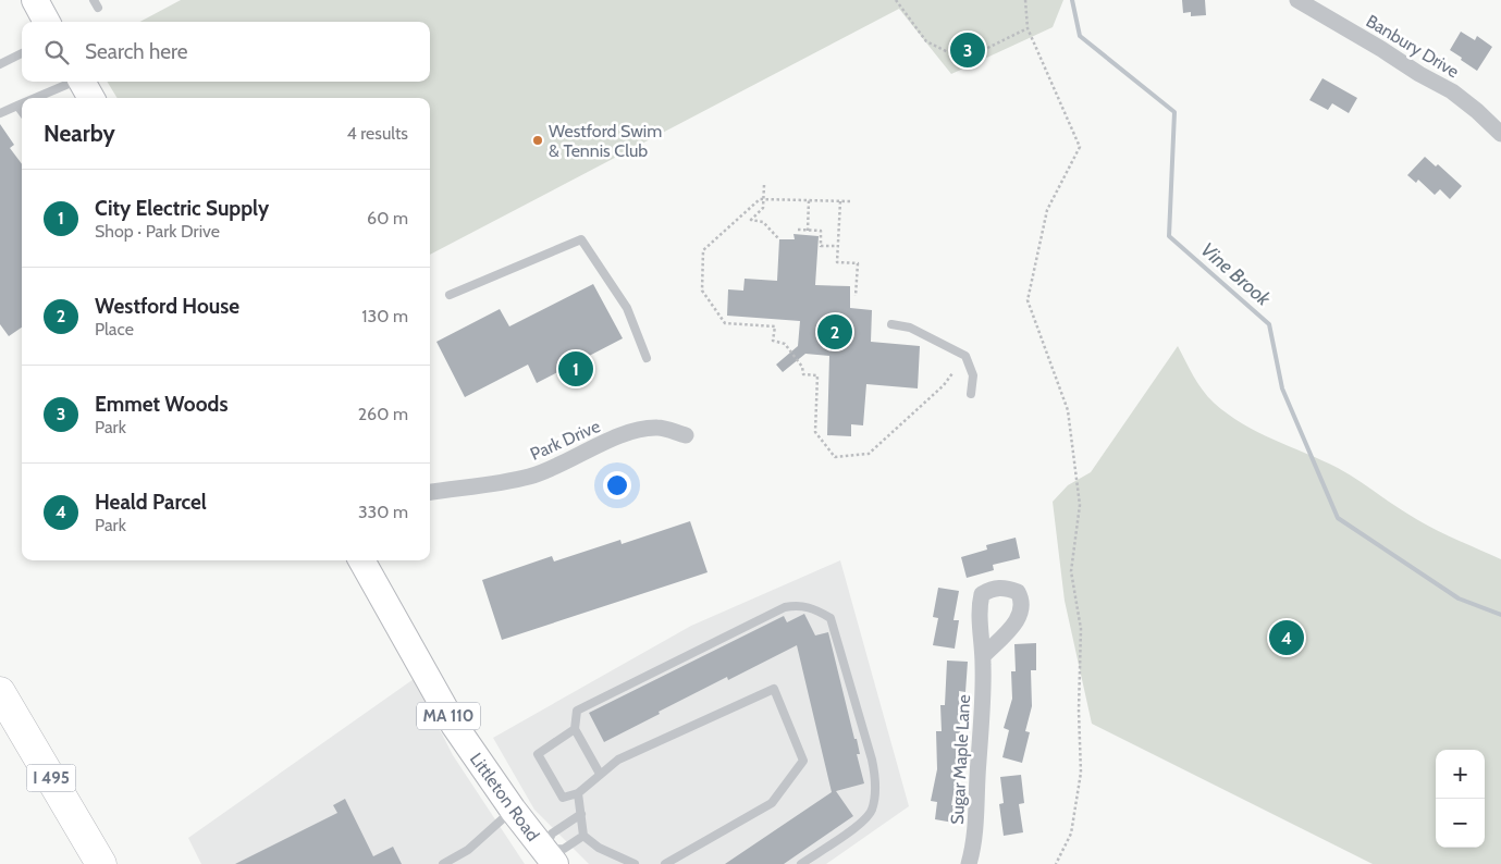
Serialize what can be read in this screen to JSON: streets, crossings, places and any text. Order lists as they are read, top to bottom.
{
  "streets": {
    "highway": ["I 495"],
    "main road": ["MA 110", "Littleton Road"],
    "street": ["Banbury Drive", "Park Drive", "Sugar Maple Lane"]
  },
  "water": ["Vine Brook"],
  "places": ["Westford Swim & Tennis Club"],
  "page": {
    "search": "Search here",
    "pins": [
      "3",
      "2",
      "1",
      "4"
    ],
    "heading": ["Nearby", "4 results"],
    "list": [
      {
        "mark": "1",
        "name": "City Electric Supply",
        "note": "Shop · Park Drive",
        "value": "60 m"
      },
      {
        "mark": "2",
        "name": "Westford House",
        "note": "Place",
        "value": "130 m"
      },
      {
        "mark": "3",
        "name": "Emmet Woods",
        "note": "Park",
        "value": "260 m"
      },
      {
        "mark": "4",
        "name": "Heald Parcel",
        "note": "Park",
        "value": "330 m"
      }
    ],
    "map_buttons": ["+", "−"]
  }
}
